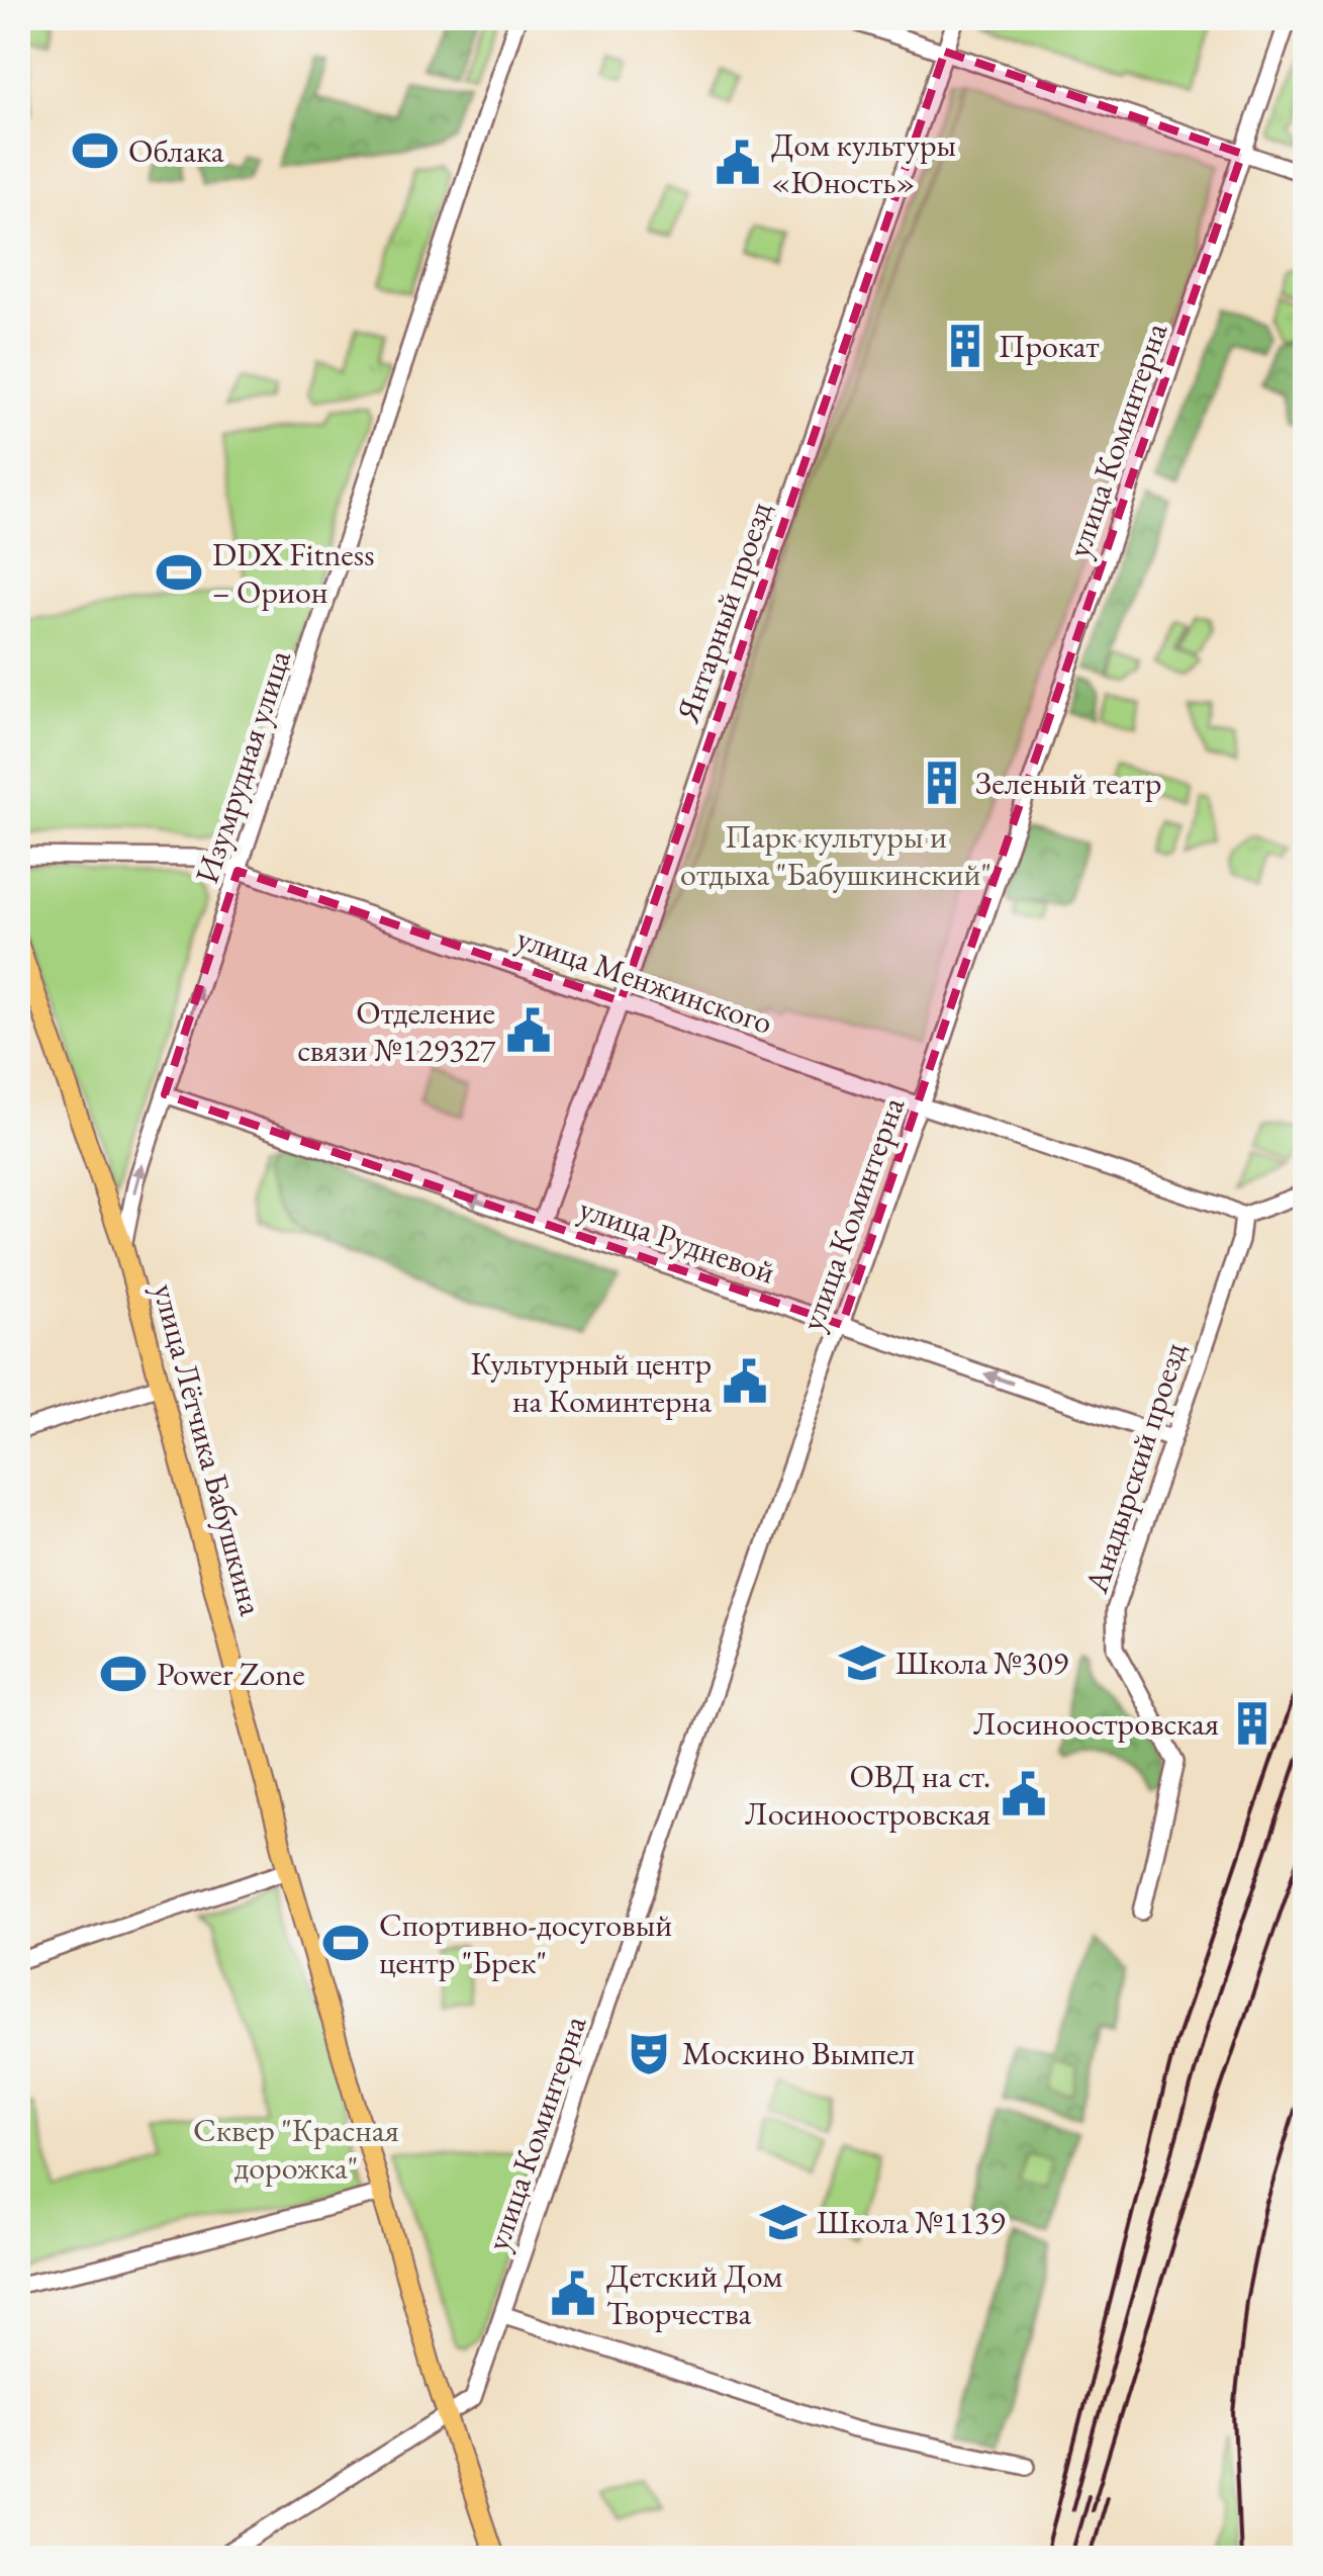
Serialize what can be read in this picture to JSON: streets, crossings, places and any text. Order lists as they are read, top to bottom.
{
  "streets": {
    "main road": ["улица Лётчика Бабушкина"],
    "street": [
      "улица Коминтерна",
      "Янтарный проезд",
      "Изумрудная улица",
      "улица Менжинского",
      "улица Рудневой",
      "Анадырский проезд"
    ]
  },
  "crossings": [
    ["улица Коминтерна", "улица Менжинского"],
    ["улица Коминтерна", "улица Рудневой"],
    ["улица Коминтерна", "улица Лётчика Бабушкина"],
    ["Янтарный проезд", "улица Менжинского"],
    ["Янтарный проезд", "улица Рудневой"],
    ["Изумрудная улица", "улица Менжинского"],
    ["Изумрудная улица", "улица Рудневой"],
    ["Изумрудная улица", "улица Лётчика Бабушкина"],
    ["улица Менжинского", "Анадырский проезд"],
    ["улица Рудневой", "Анадырский проезд"]
  ],
  "one_way": ["улица Рудневой"],
  "parks": ["Парк культуры и отдыха \"Бабушкинский\"", "Сквер \"Красная дорожка\""],
  "places": {
    "sports": [
      "Облака",
      "DDX Fitness – Орион",
      "Power Zone",
      "Спортивно-досуговый центр \"Брек\""
    ],
    "public building": [
      "Дом культуры «Юность»",
      "Отделение связи №129327",
      "Культурный центр на Коминтерна",
      "ОВД на ст. Лосиноостровская",
      "Детский Дом Творчества"
    ],
    "building": ["Прокат", "Зеленый театр", "Лосиноостровская"],
    "school or university": ["Школа №309", "Школа №1139"],
    "theatre": ["Москино Вымпел"]
  }
}
